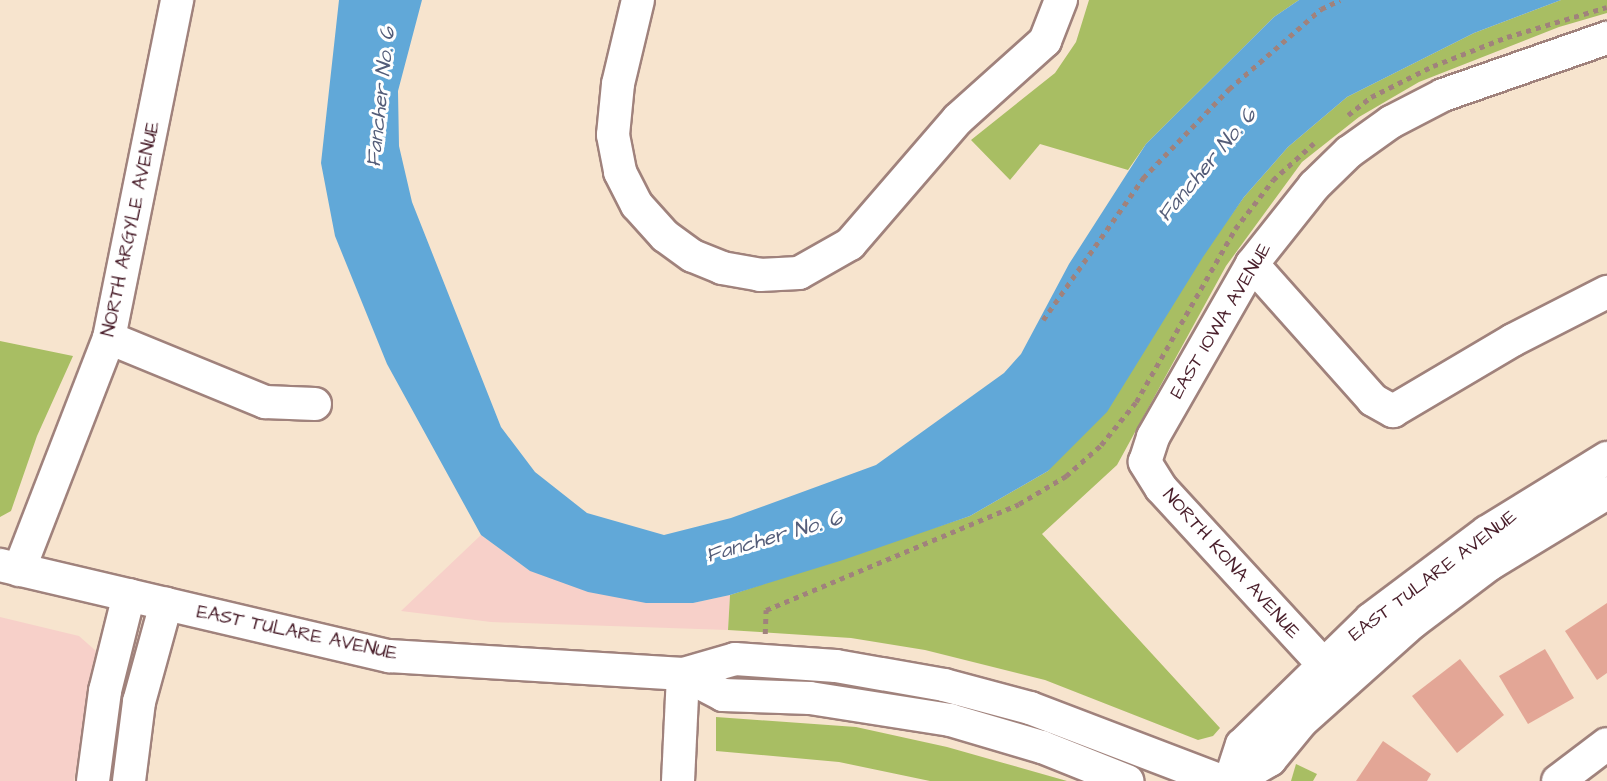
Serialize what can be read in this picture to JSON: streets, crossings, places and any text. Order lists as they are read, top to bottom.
{
  "streets": {
    "street": [
      "NORTH ARGYLE AVENUE",
      "EAST IOWA AVENUE",
      "NORTH KONA AVENUE",
      "EAST TULARE AVENUE"
    ]
  },
  "crossings": [
    ["NORTH ARGYLE AVENUE", "EAST TULARE AVENUE"],
    ["EAST IOWA AVENUE", "NORTH KONA AVENUE"],
    ["NORTH KONA AVENUE", "EAST TULARE AVENUE"]
  ],
  "water": ["Fancher No. 6"]
}
